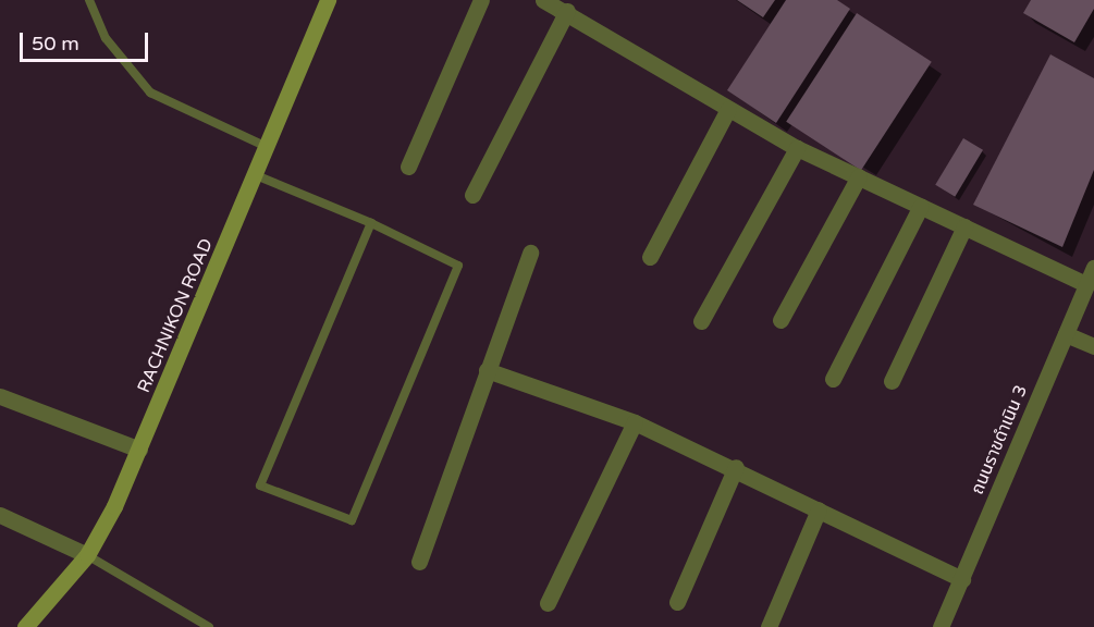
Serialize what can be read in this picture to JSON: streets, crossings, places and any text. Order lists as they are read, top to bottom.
{
  "streets": {
    "street": ["RACHNIKON ROAD", "ถนนราขดำเนิน 3"]
  },
  "scale_bar": "50 m"
}
